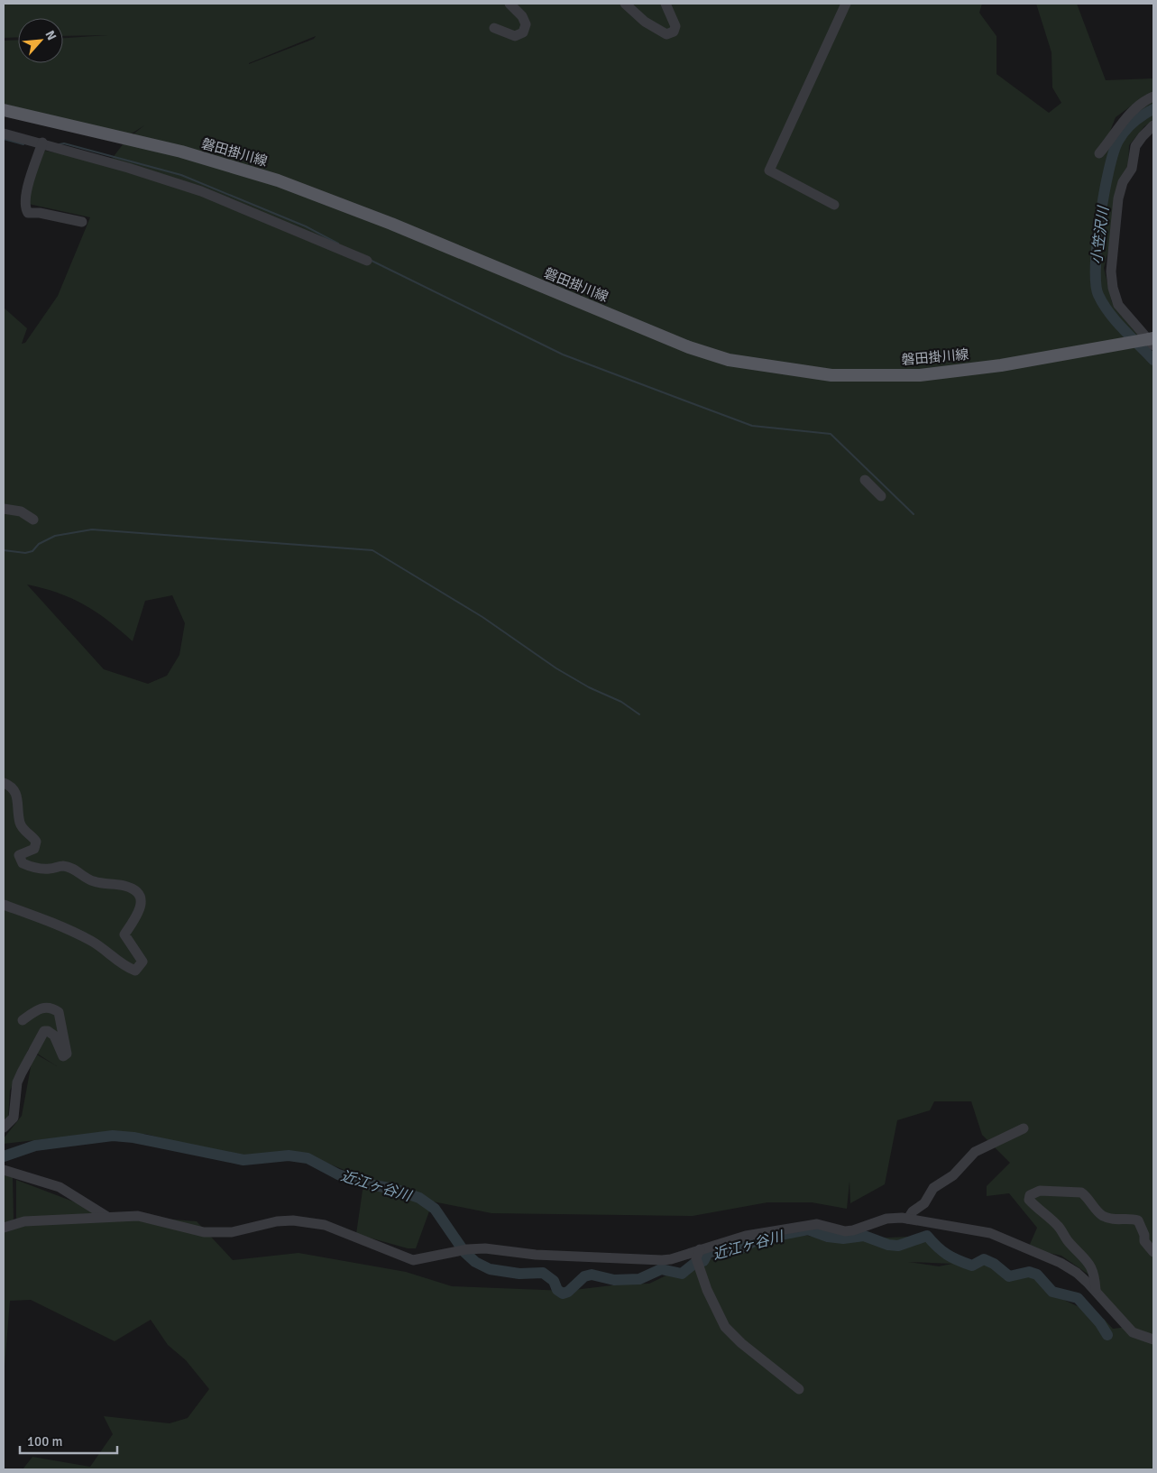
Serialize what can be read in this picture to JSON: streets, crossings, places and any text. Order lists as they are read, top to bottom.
{
  "streets": {
    "main road": ["磐田掛川線"]
  },
  "water": ["小笠沢川", "近江ヶ谷川"],
  "scale_bar": "100 m",
  "north": "top right"
}
